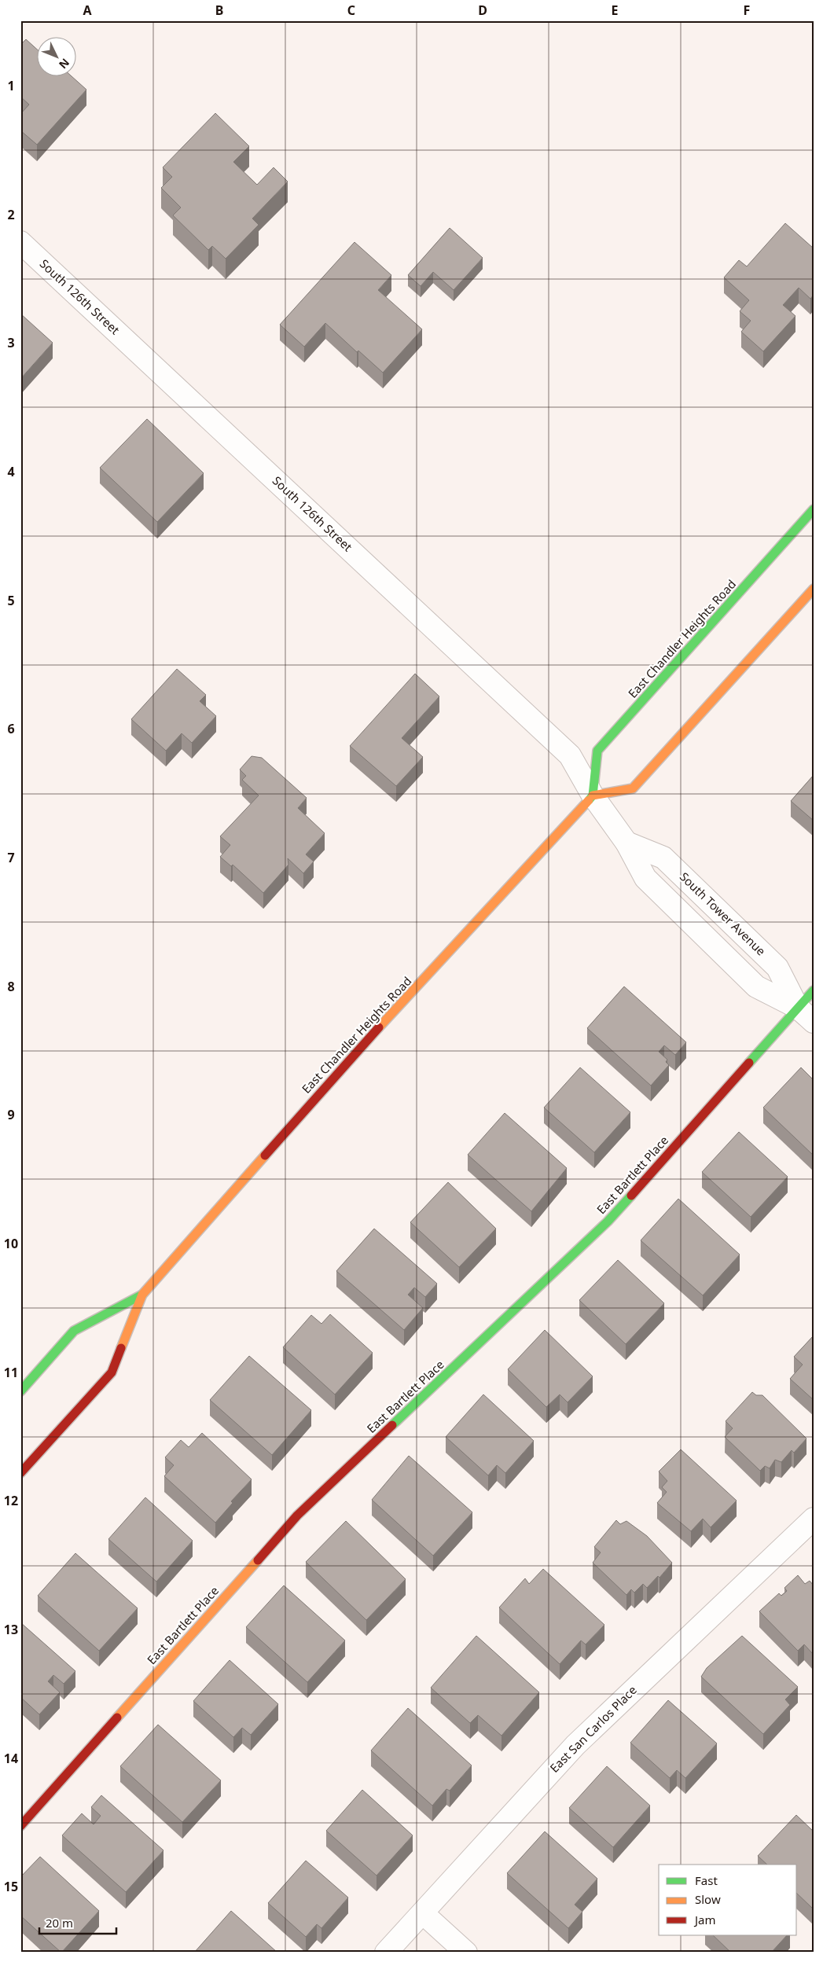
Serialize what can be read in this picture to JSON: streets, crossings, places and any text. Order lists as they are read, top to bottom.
{
  "streets": {
    "main road": ["East Chandler Heights Road", "East Bartlett Place"],
    "street": ["South 126th Street", "South Tower Avenue", "East San Carlos Place"]
  },
  "crossings": [
    ["South 126th Street", "East Chandler Heights Road"],
    ["South Tower Avenue", "East Bartlett Place"]
  ],
  "legend": ["Fast", "Slow", "Jam"],
  "scale_bar": "20 m",
  "north": "bottom right",
  "grid": {
    "columns": [
      "A",
      "B",
      "C",
      "D",
      "E",
      "F"
    ],
    "rows": [
      "1",
      "2",
      "3",
      "4",
      "5",
      "6",
      "7",
      "8",
      "9",
      "10",
      "11",
      "12",
      "13",
      "14",
      "15"
    ]
  }
}
